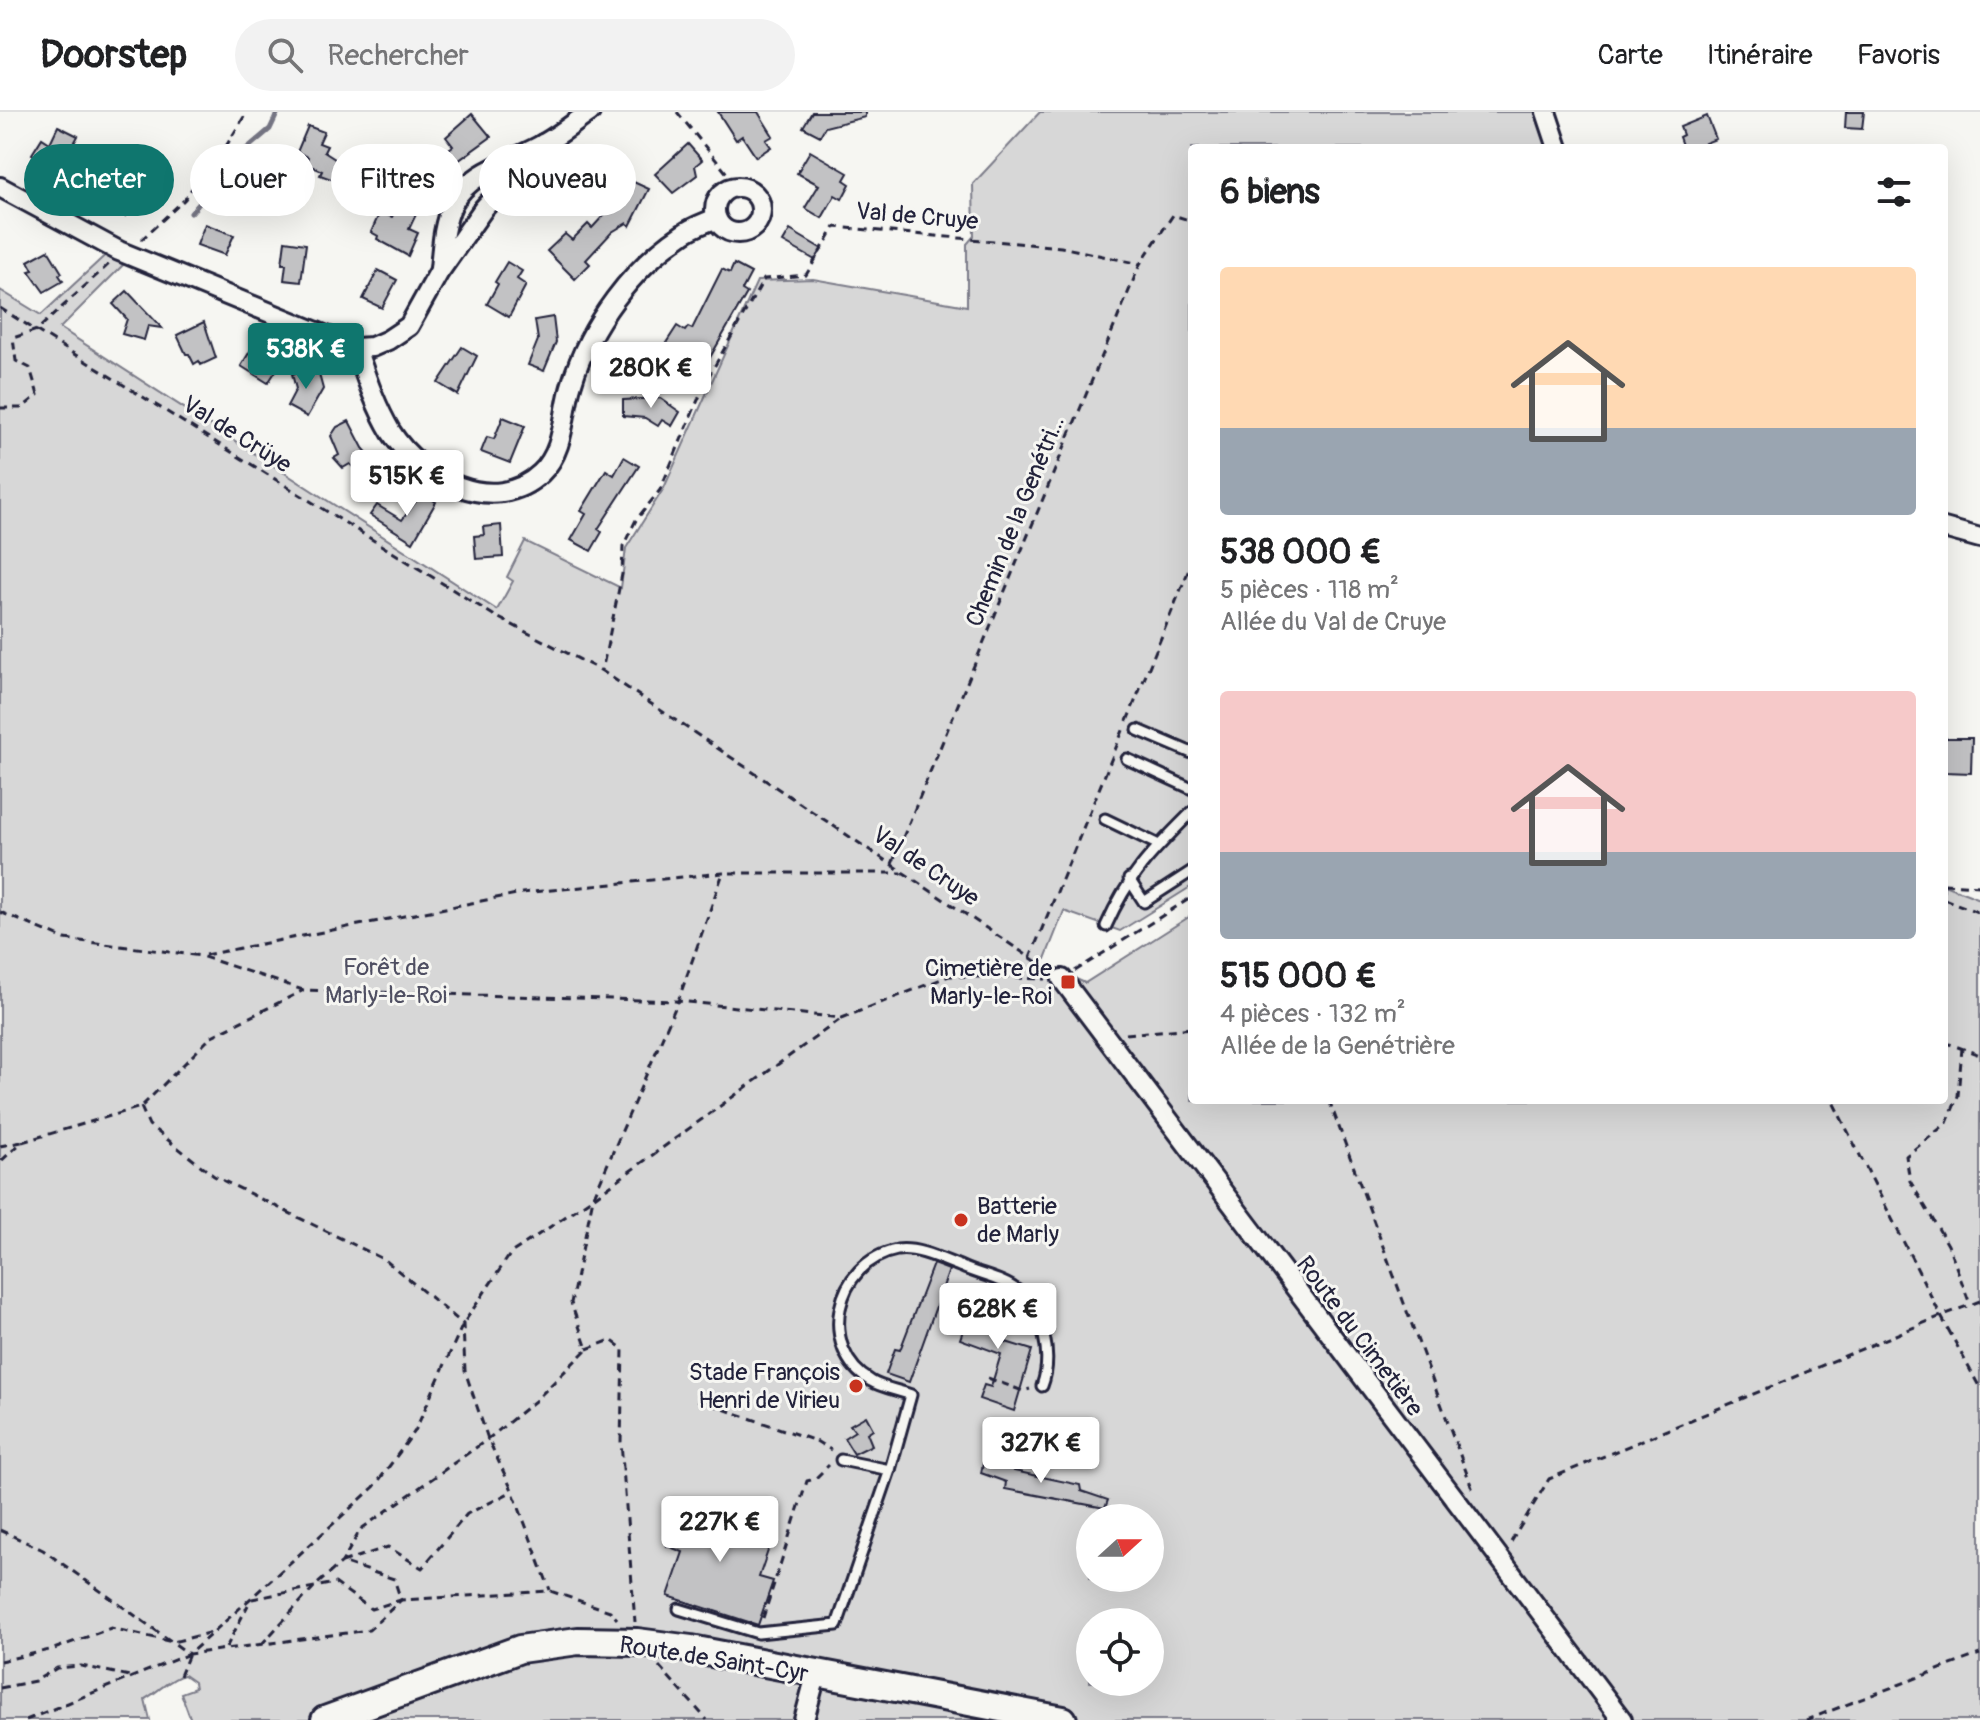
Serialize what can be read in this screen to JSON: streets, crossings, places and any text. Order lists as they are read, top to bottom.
{
  "streets": {
    "main road": ["Route de Saint-Cyr"],
    "street": ["Route du Cimetière"],
    "path": ["Val de Cruye", "Val de Crüye", "Chemin de la Genétri..."]
  },
  "crossings": [
    ["Val de Cruye", "Val de Crüye"],
    ["Val de Cruye", "Chemin de la Genétri..."],
    ["Val de Cruye", "Route du Cimetière"]
  ],
  "parks": ["Forêt de Marly-le-Roi"],
  "places": {
    "transit": ["Cimetière de Marly-le-Roi"],
    "other": ["Batterie de Marly", "Stade François Henri de Virieu"]
  },
  "north": "right",
  "page": {
    "header": "Doorstep",
    "search": "Rechercher",
    "nav": ["Carte", "Itinéraire", "Favoris"],
    "chip": [
      "Acheter",
      "Louer",
      "Filtres",
      "Nouveau"
    ],
    "heading": "6 biens",
    "list": [
      {
        "name": "538 000 €",
        "note": "5 pièces · 118 m² · Allée du Val de Cruye"
      },
      {
        "name": "515 000 €",
        "note": "4 pièces · 132 m² · Allée de la Genétrière"
      }
    ],
    "price": [
      "538K €",
      "280K €",
      "515K €",
      "628K €",
      "327K €",
      "227K €"
    ]
  }
}
